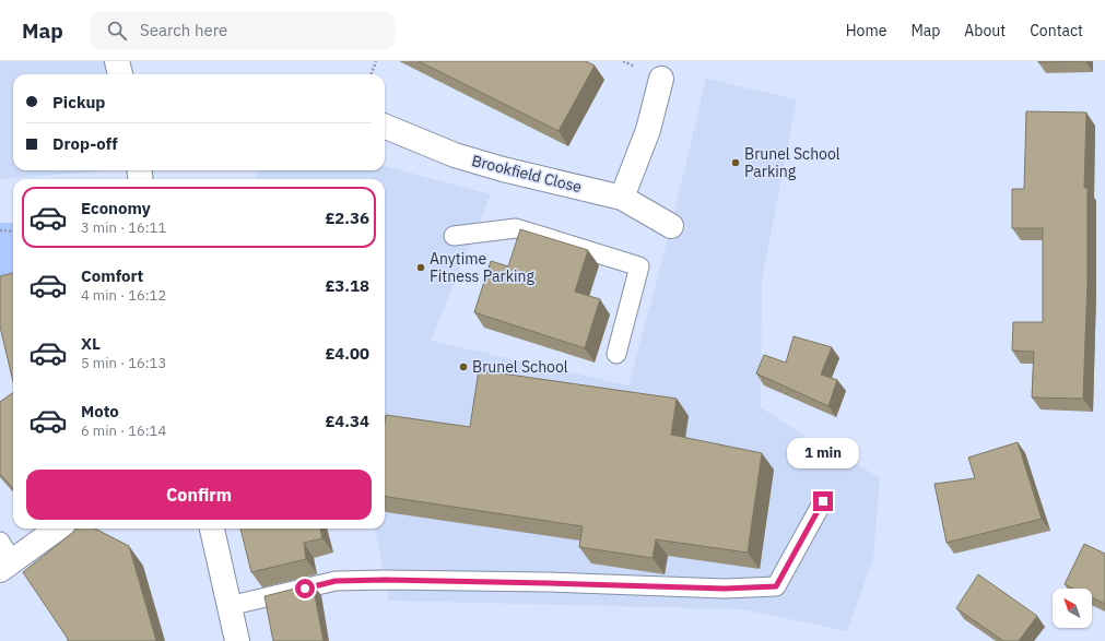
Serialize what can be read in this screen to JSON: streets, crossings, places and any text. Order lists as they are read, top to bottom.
{
  "streets": {
    "street": ["Brookfield Close"]
  },
  "places": ["Brunel School Parking", "Anytime Fitness Parking", "Brunel School"],
  "north": "top left",
  "page": {
    "header": "Map",
    "search": "Search here",
    "nav": [
      "Home",
      "Map",
      "About",
      "Contact"
    ],
    "banner": ["Pickup", "Drop-off"],
    "list": [
      {
        "name": "Economy",
        "note": "3 min · 16:11",
        "value": "£2.36"
      },
      {
        "name": "Comfort",
        "note": "4 min · 16:12",
        "value": "£3.18"
      },
      {
        "name": "XL",
        "note": "5 min · 16:13",
        "value": "£4.00"
      },
      {
        "name": "Moto",
        "note": "6 min · 16:14",
        "value": "£4.34"
      }
    ],
    "bubble": "1 min",
    "buttons": "Confirm"
  }
}
